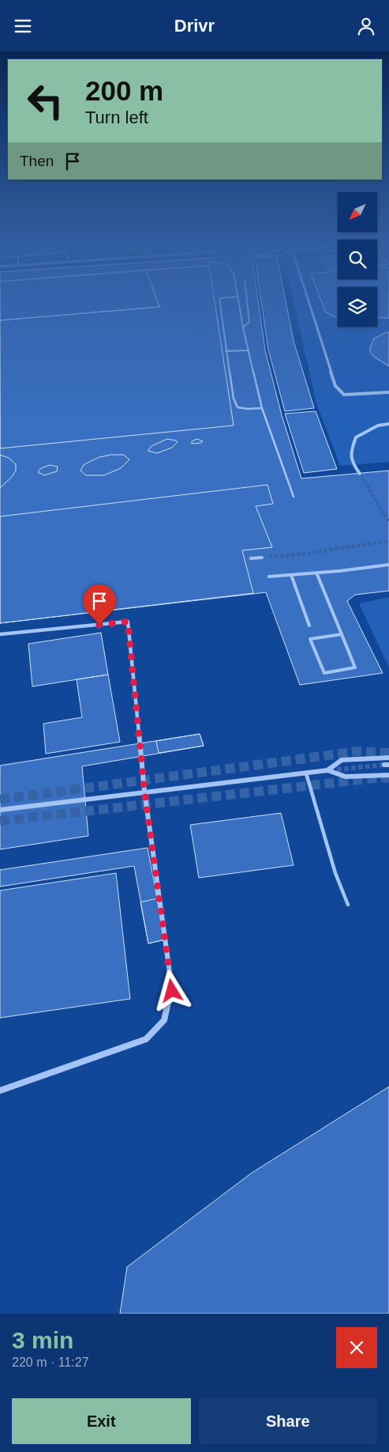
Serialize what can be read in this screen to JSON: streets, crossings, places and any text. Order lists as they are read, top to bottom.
{
  "north": "bottom left",
  "page": {
    "header": "Drivr",
    "turn": ["200 m", "Turn left"],
    "then": "Then",
    "heading": ["3 min", "220 m · 11:27"],
    "buttons": ["Exit", "Share"]
  }
}
